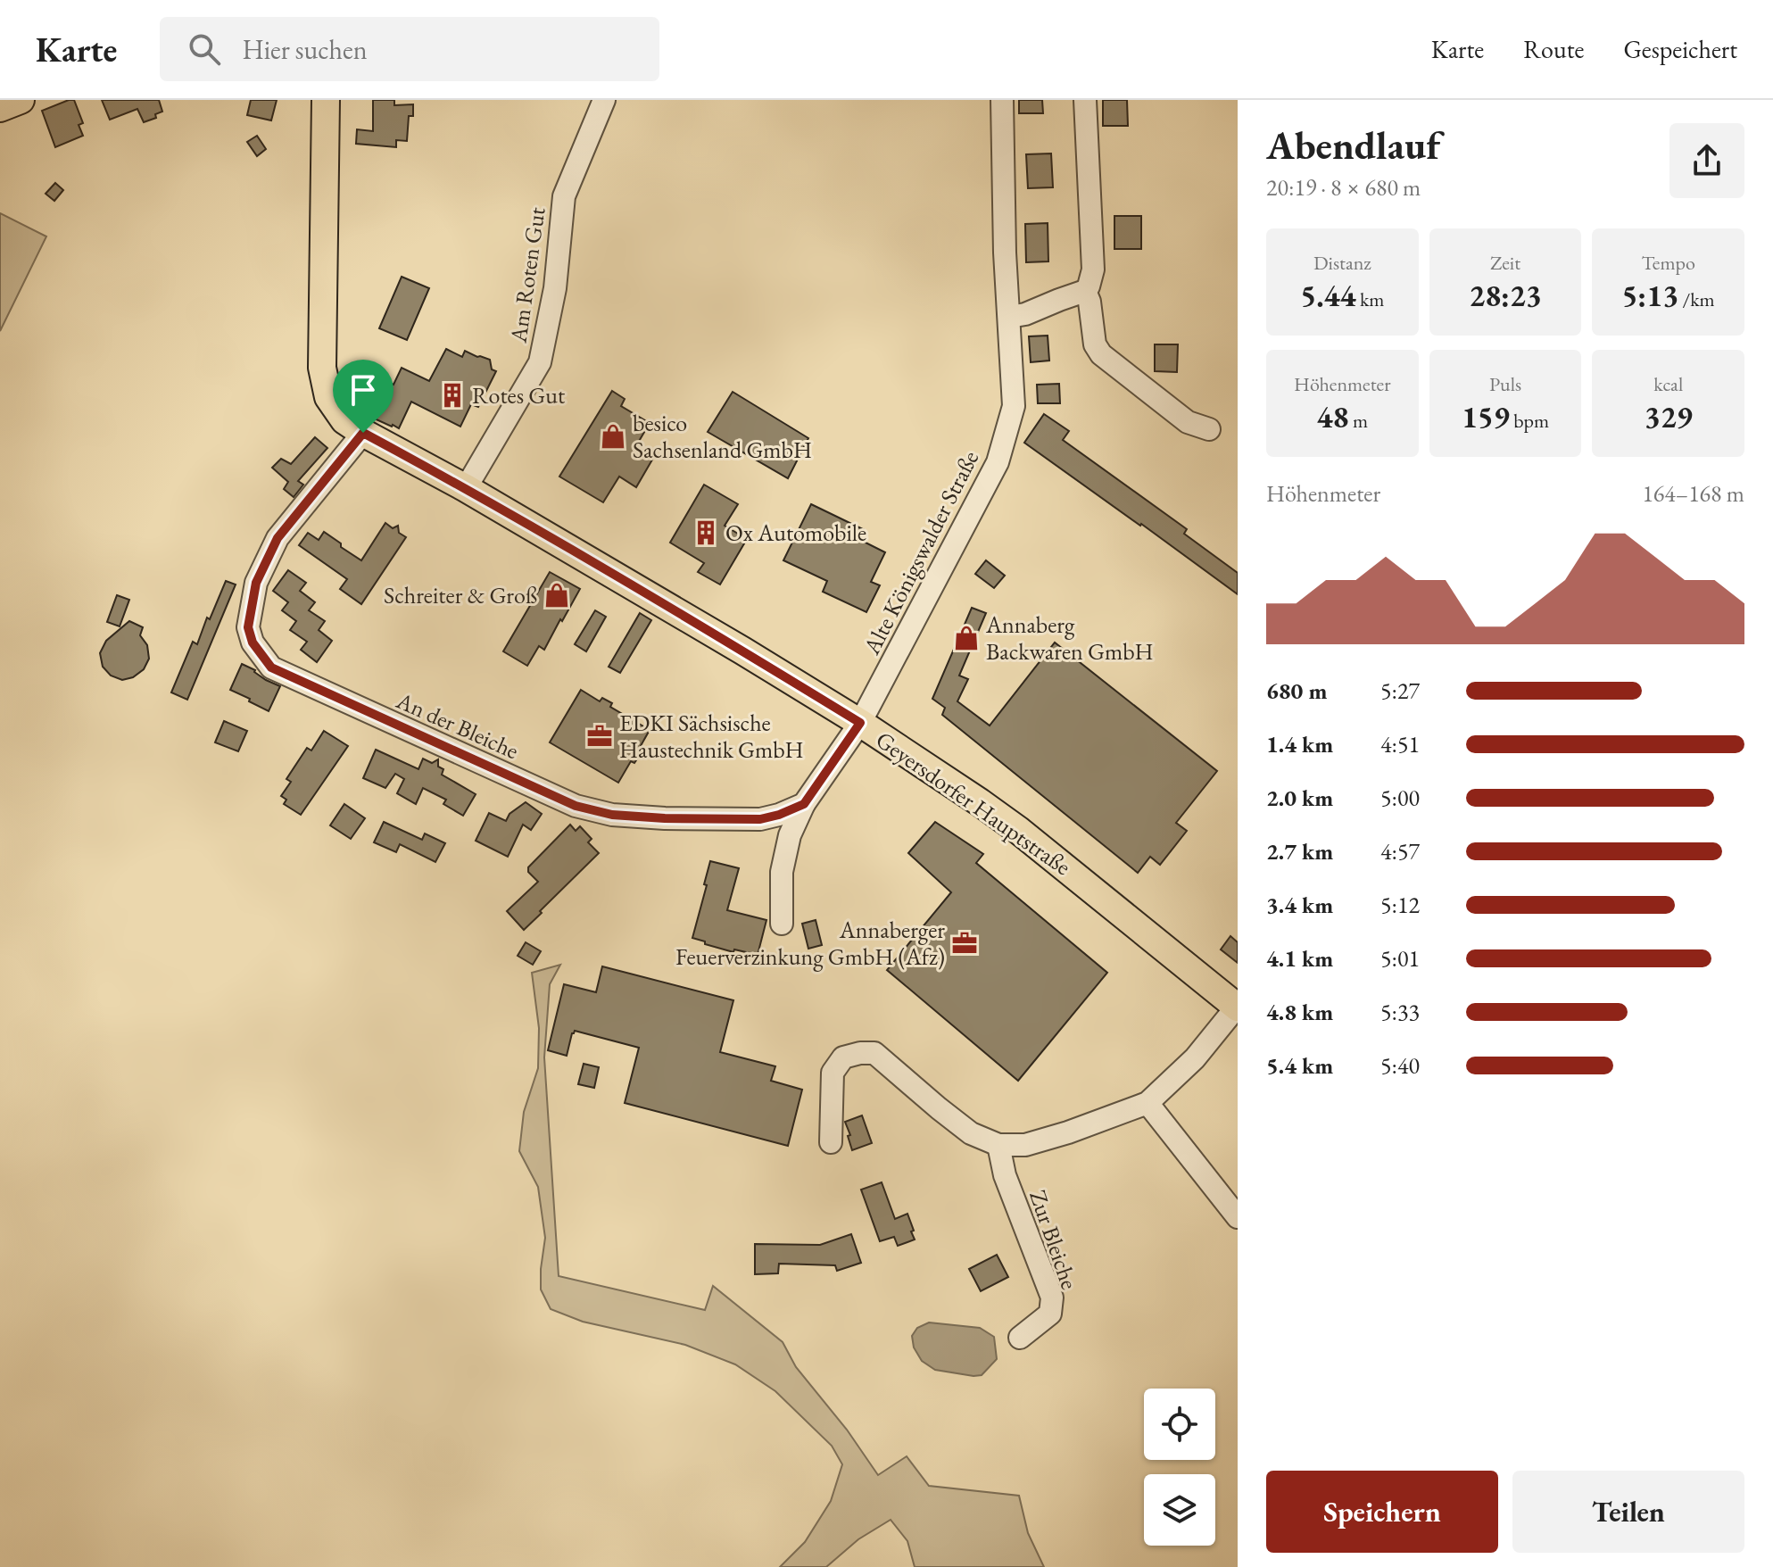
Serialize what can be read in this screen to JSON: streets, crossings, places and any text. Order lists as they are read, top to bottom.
{
  "streets": {
    "main road": ["Geyersdorfer Hauptstraße"],
    "street": [
      "Am Roten Gut",
      "Alte Königswalder Straße",
      "An der Bleiche",
      "Zur Bleiche"
    ]
  },
  "crossings": [
    ["Am Roten Gut", "Geyersdorfer Hauptstraße"],
    ["Alte Königswalder Straße", "Geyersdorfer Hauptstraße"],
    ["An der Bleiche", "Geyersdorfer Hauptstraße"]
  ],
  "places": {
    "building": ["Rotes Gut", "Ox Automobile"],
    "shop": ["besico Sachsenland GmbH", "Schreiter & Groß", "Annaberg Backwaren GmbH"],
    "office": ["EDKI Sächsische Haustechnik GmbH", "Annaberger Feuerverzinkung GmbH (Afz)"]
  },
  "page": {
    "header": "Karte",
    "search": "Hier suchen",
    "nav": ["Karte", "Route", "Gespeichert"],
    "heading": ["Abendlauf", "20:19 · 8 × 680 m"],
    "stats": [
      ["Distanz", "5.44 km"],
      ["Zeit", "28:23"],
      ["Tempo", "5:13 /km"],
      ["Höhenmeter", "48 m"],
      ["Puls", "159 bpm"],
      ["kcal", "329"]
    ],
    "chart": ["Höhenmeter", "164–168 m"],
    "list": [
      {
        "name": "680 m",
        "note": "5:27"
      },
      {
        "name": "1.4 km",
        "note": "4:51"
      },
      {
        "name": "2.0 km",
        "note": "5:00"
      },
      {
        "name": "2.7 km",
        "note": "4:57"
      },
      {
        "name": "3.4 km",
        "note": "5:12"
      },
      {
        "name": "4.1 km",
        "note": "5:01"
      },
      {
        "name": "4.8 km",
        "note": "5:33"
      },
      {
        "name": "5.4 km",
        "note": "5:40"
      }
    ],
    "buttons": ["Speichern", "Teilen"]
  }
}
